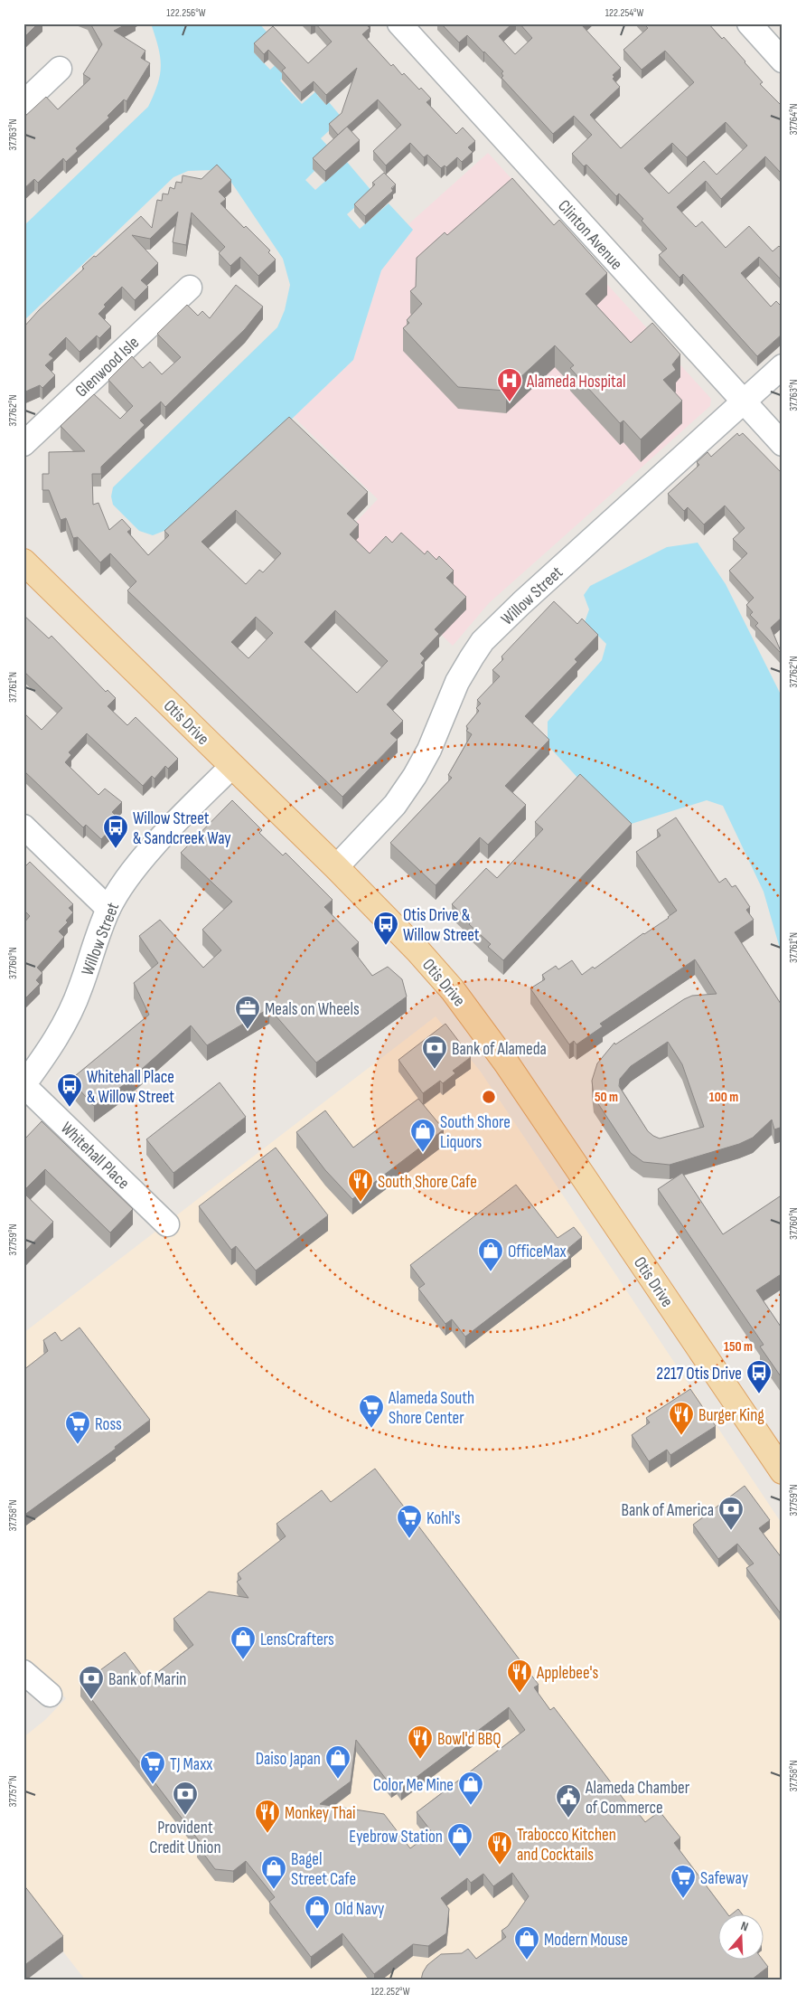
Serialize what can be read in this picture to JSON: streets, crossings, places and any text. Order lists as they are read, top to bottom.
{
  "streets": {
    "main road": ["Otis Drive"],
    "street": [
      "Clinton Avenue",
      "Glenwood Isle",
      "Willow Street",
      "Whitehall Place"
    ]
  },
  "crossings": [
    ["Clinton Avenue", "Willow Street"],
    ["Willow Street", "Otis Drive"],
    ["Willow Street", "Whitehall Place"]
  ],
  "places": {
    "hospital": ["Alameda Hospital"],
    "bus stop": [
      "Willow Street & Sandcreek Way",
      "Otis Drive & Willow Street",
      "Whitehall Place & Willow Street",
      "2217 Otis Drive"
    ],
    "office": ["Meals on Wheels"],
    "bank": [
      "Bank of Alameda",
      "Bank of America",
      "Bank of Marin",
      "Provident Credit Union"
    ],
    "shop": [
      "South Shore Liquors",
      "OfficeMax",
      "LensCrafters",
      "Daiso Japan",
      "Color Me Mine",
      "Eyebrow Station",
      "Bagel Street Cafe",
      "Old Navy",
      "Modern Mouse"
    ],
    "restaurant": [
      "South Shore Cafe",
      "Burger King",
      "Applebee's",
      "Bowl'd BBQ",
      "Monkey Thai",
      "Trabocco Kitchen and Cocktails"
    ],
    "supermarket": [
      "Alameda South Shore Center",
      "Ross",
      "Kohl's",
      "TJ Maxx",
      "Safeway"
    ],
    "public building": ["Alameda Chamber of Commerce"]
  },
  "north": "top",
  "coordinates": [
    "122.256°W",
    "122.254°W",
    "37.764°N",
    "37.763°N",
    "37.762°N",
    "37.761°N",
    "37.760°N",
    "37.759°N",
    "37.758°N",
    "37.757°N",
    "122.252°W"
  ],
  "rings": ["50 m", "100 m", "150 m"]
}
